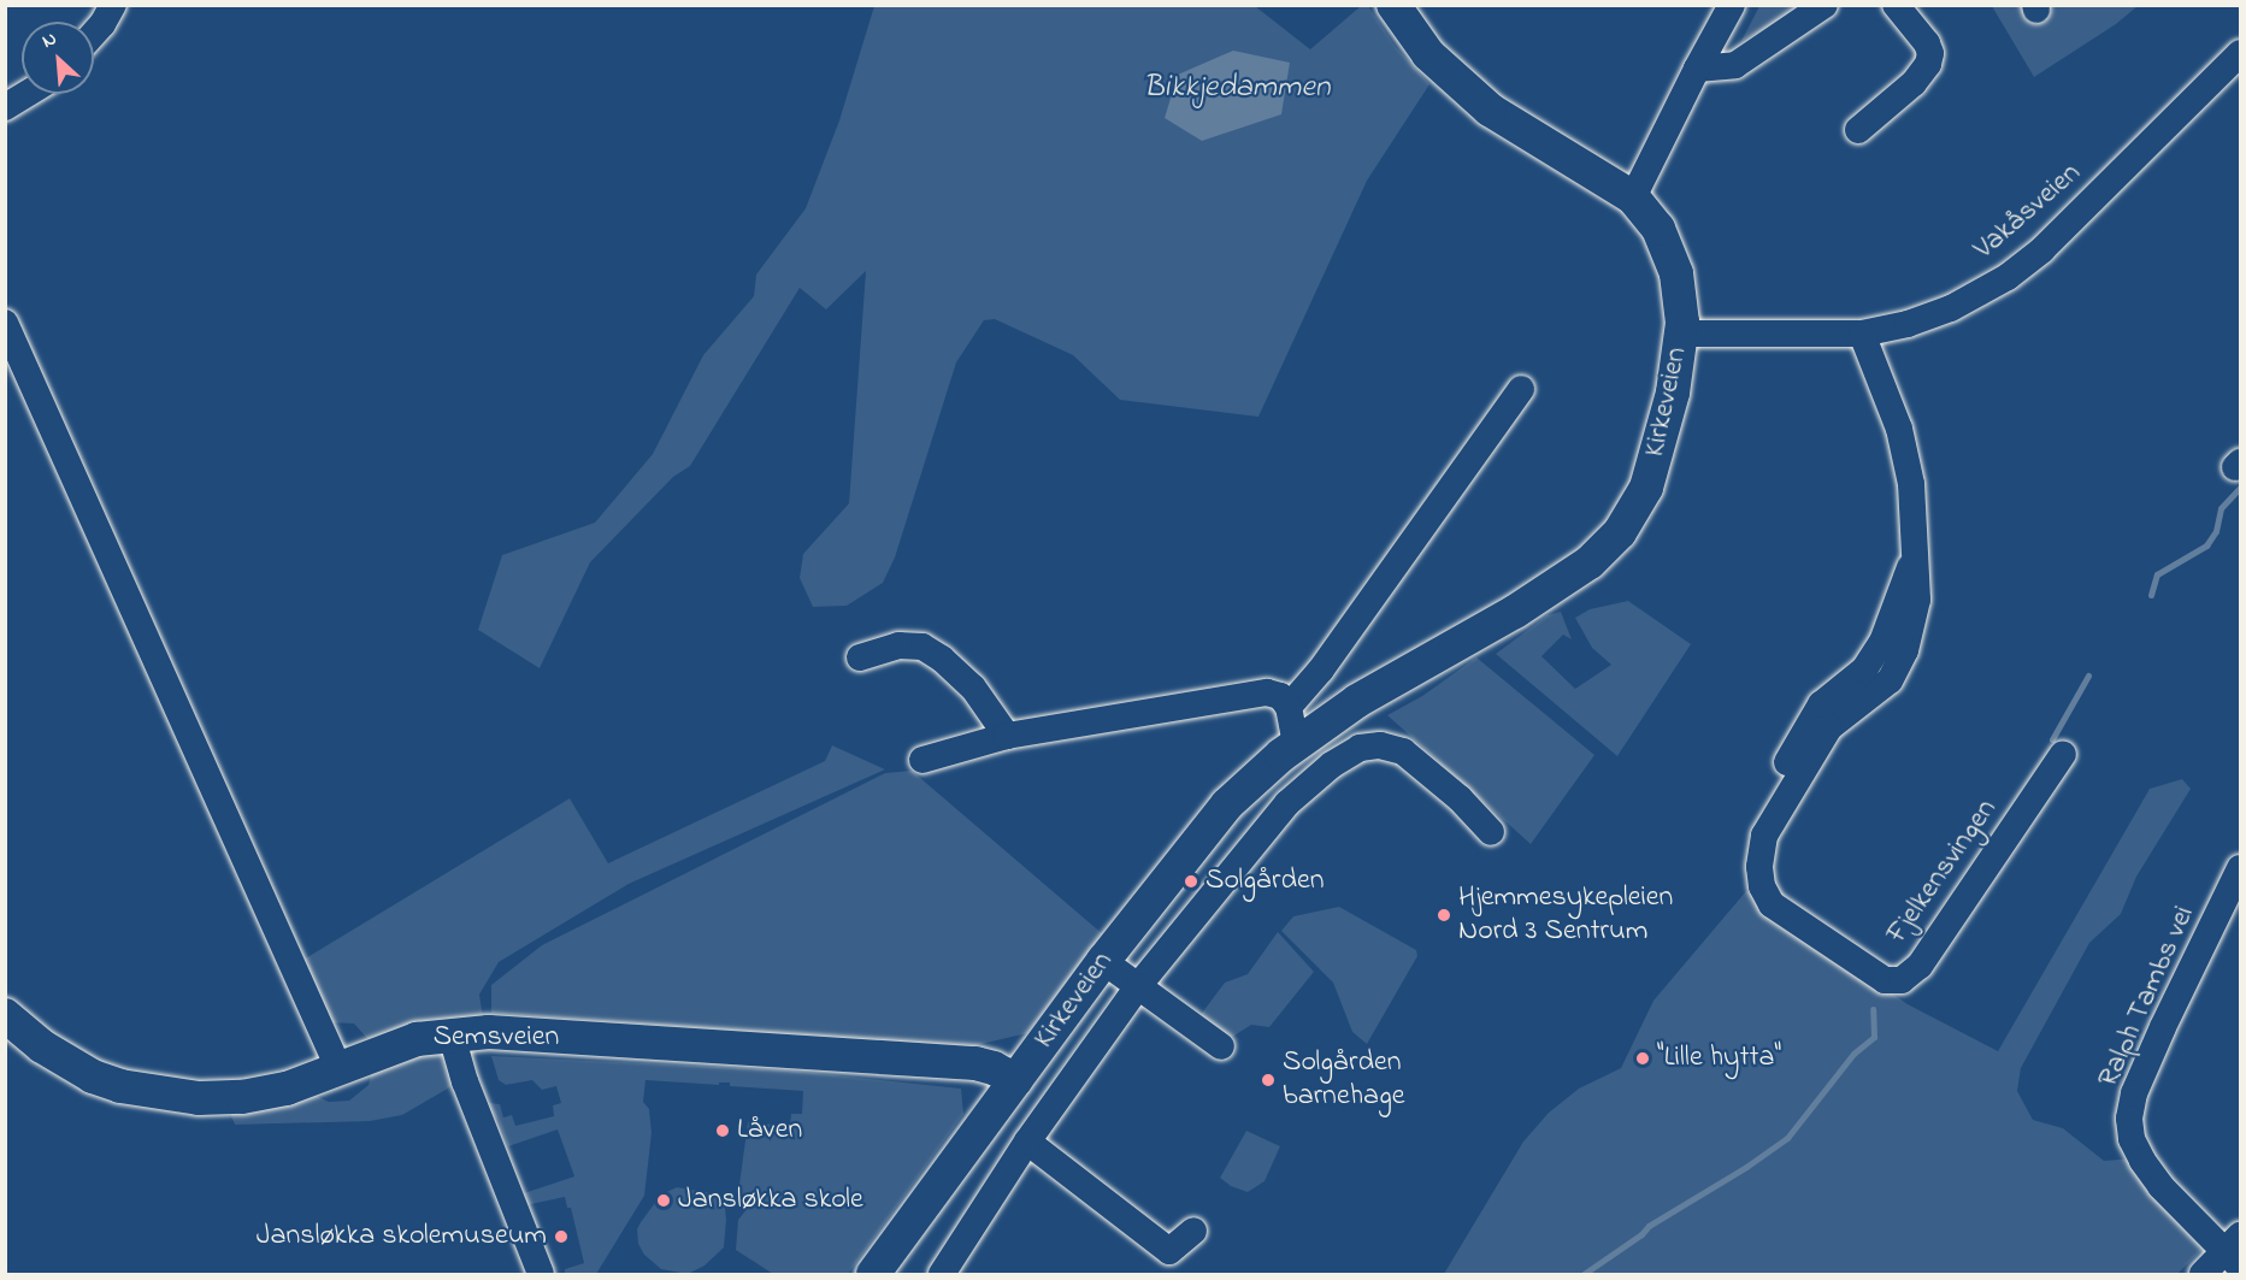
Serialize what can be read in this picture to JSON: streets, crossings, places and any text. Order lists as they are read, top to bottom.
{
  "streets": {
    "main road": ["Kirkeveien", "Semsveien"],
    "street": ["Vakåsveien", "Fjelkensvingen", "Ralph Tambs vei"]
  },
  "crossings": [
    ["Vakåsveien", "Kirkeveien"],
    ["Vakåsveien", "Fjelkensvingen"],
    ["Kirkeveien", "Semsveien"]
  ],
  "water": ["Bikkjedammen"],
  "places": [
    "Solgården",
    "Hjemmesykepleien Nord 3 Sentrum",
    "\"Lille hytta\"",
    "Solgården barnehage",
    "Låven",
    "Jansløkka skole",
    "Jansløkka skolemuseum"
  ],
  "north": "top left"
}
